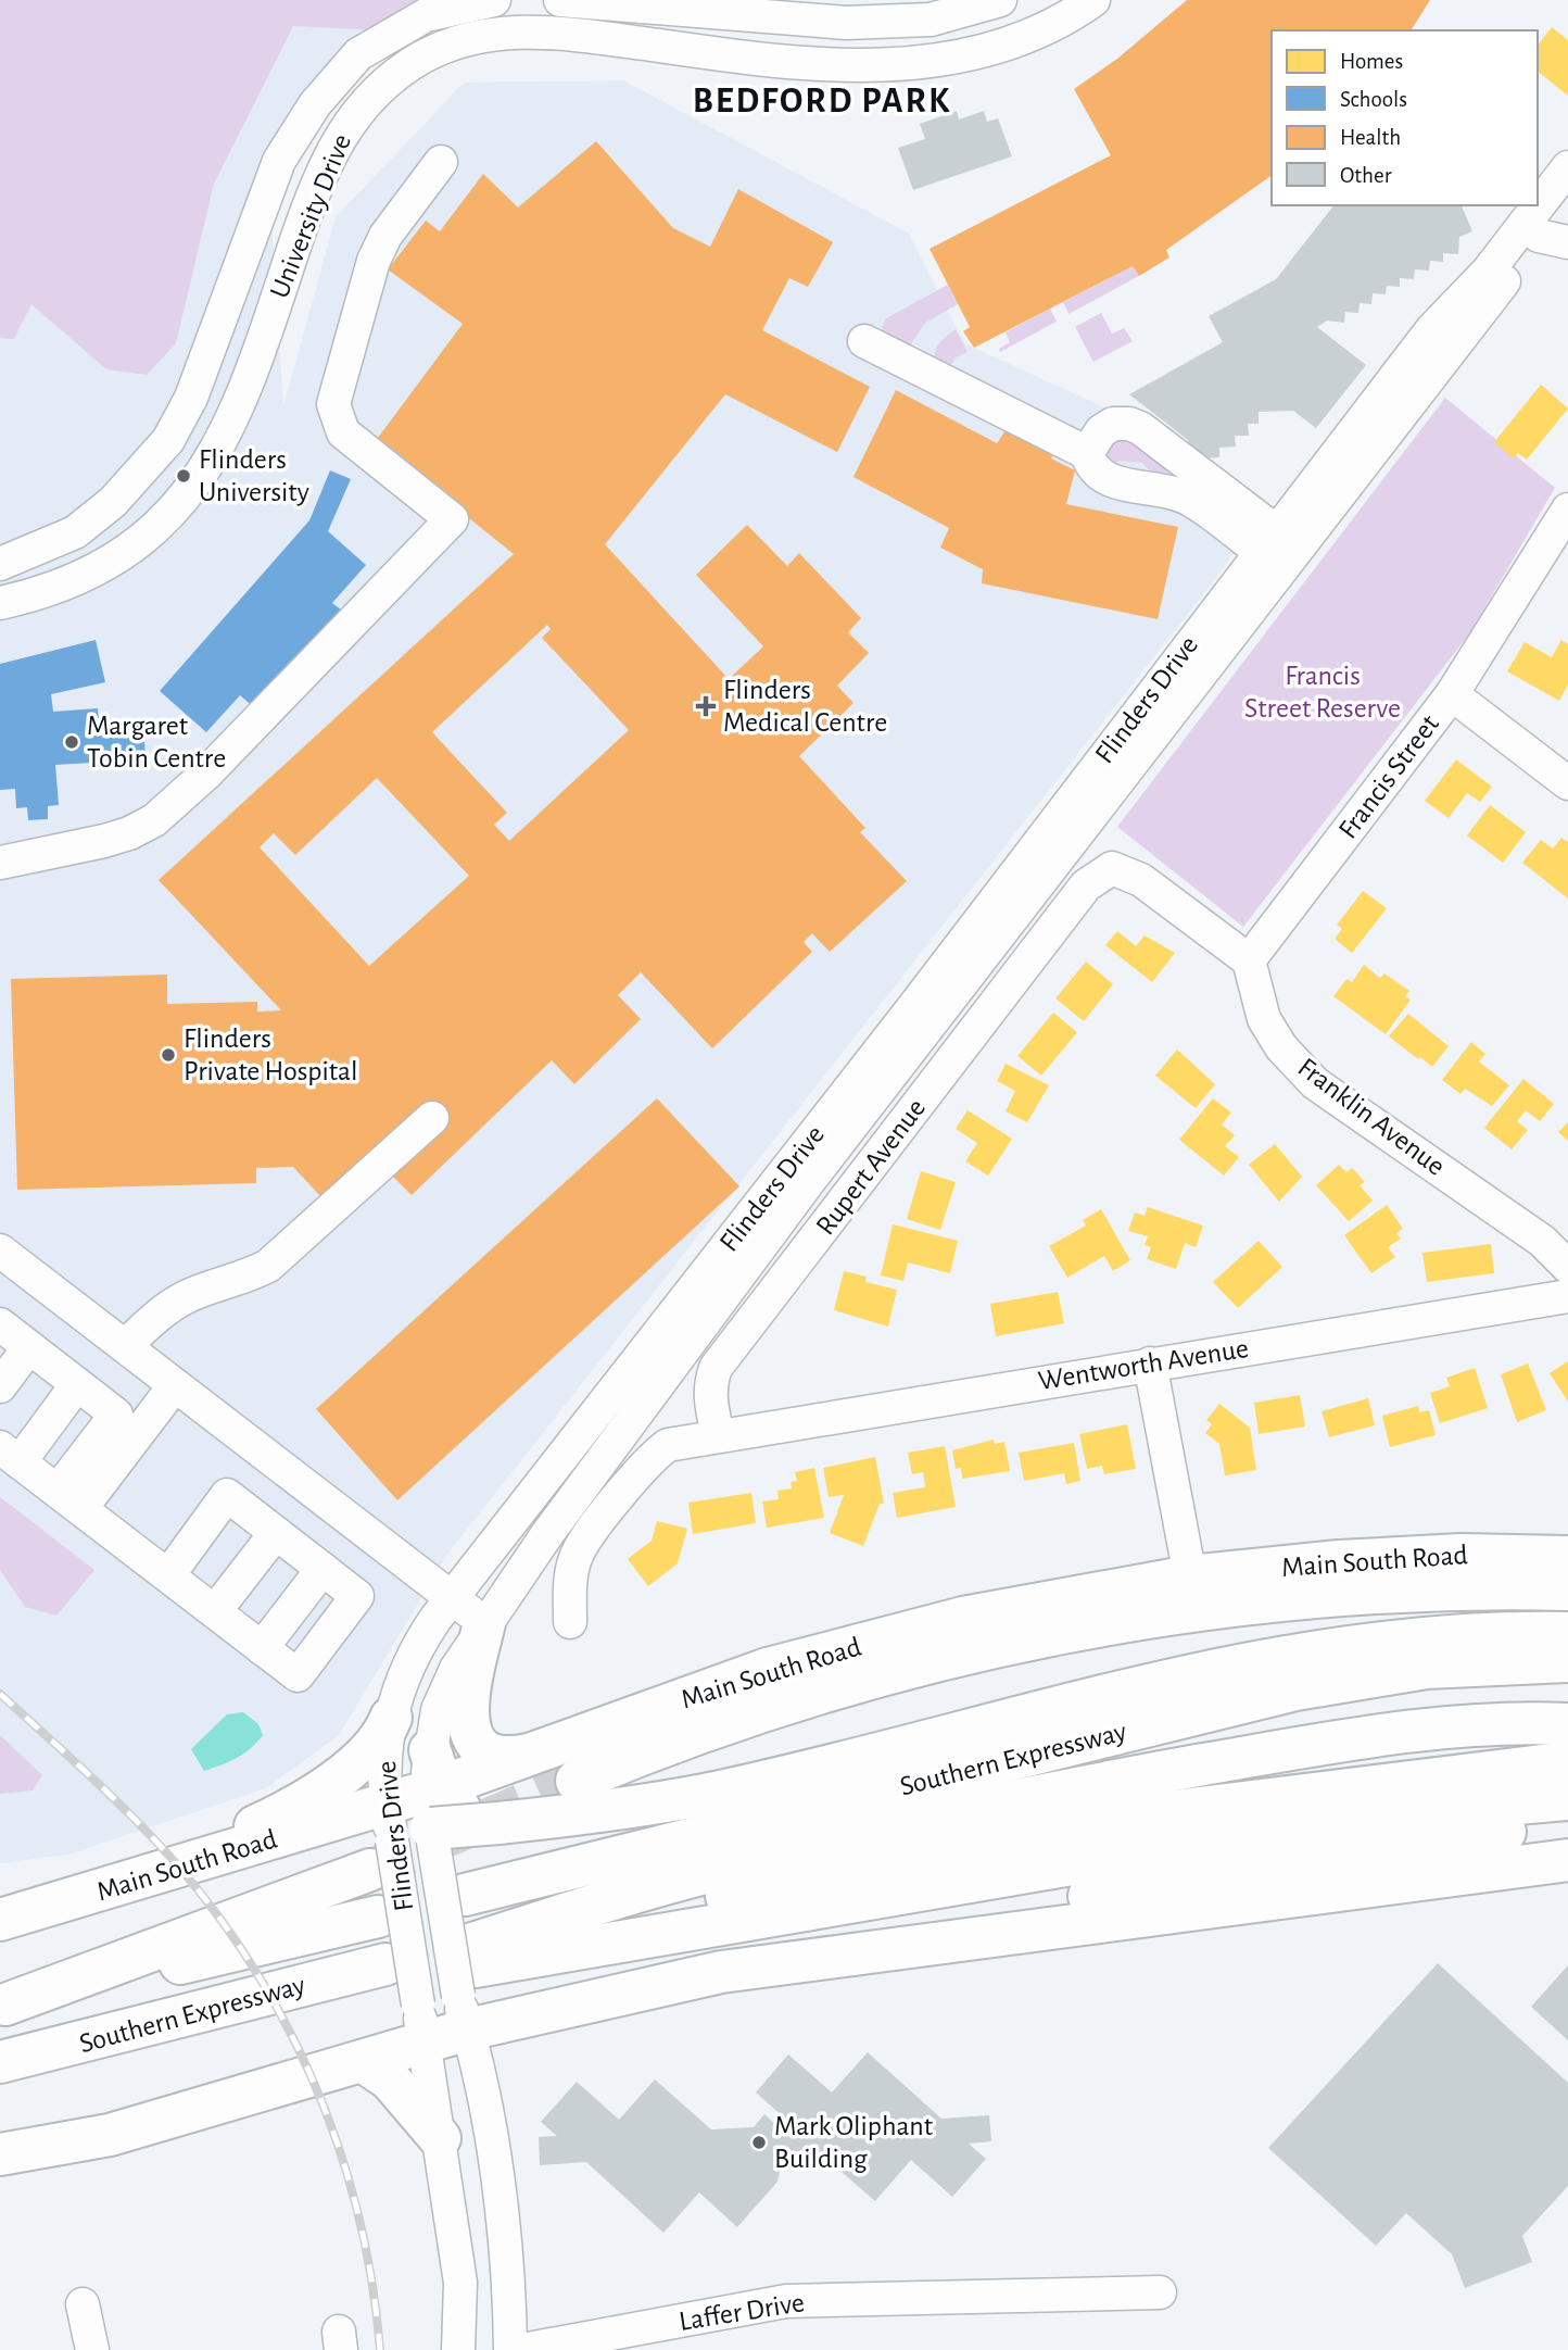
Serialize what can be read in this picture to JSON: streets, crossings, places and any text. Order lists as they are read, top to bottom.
{
  "streets": {
    "highway": ["Main South Road", "Southern Expressway"],
    "street": [
      "University Drive",
      "Flinders Drive",
      "Francis Street",
      "Franklin Avenue",
      "Rupert Avenue",
      "Wentworth Avenue",
      "Laffer Drive"
    ]
  },
  "crossings": [
    ["Flinders Drive", "Main South Road"],
    ["Flinders Drive", "Southern Expressway"],
    ["Francis Street", "Franklin Avenue"],
    ["Francis Street", "Rupert Avenue"],
    ["Franklin Avenue", "Rupert Avenue"],
    ["Rupert Avenue", "Wentworth Avenue"]
  ],
  "districts": ["BEDFORD PARK"],
  "parks": ["Francis Street Reserve"],
  "places": {
    "other": [
      "Flinders University",
      "Margaret Tobin Centre",
      "Flinders Private Hospital",
      "Mark Oliphant Building"
    ],
    "health": ["Flinders Medical Centre"]
  },
  "legend": [
    "Homes",
    "Schools",
    "Health",
    "Other"
  ]
}
